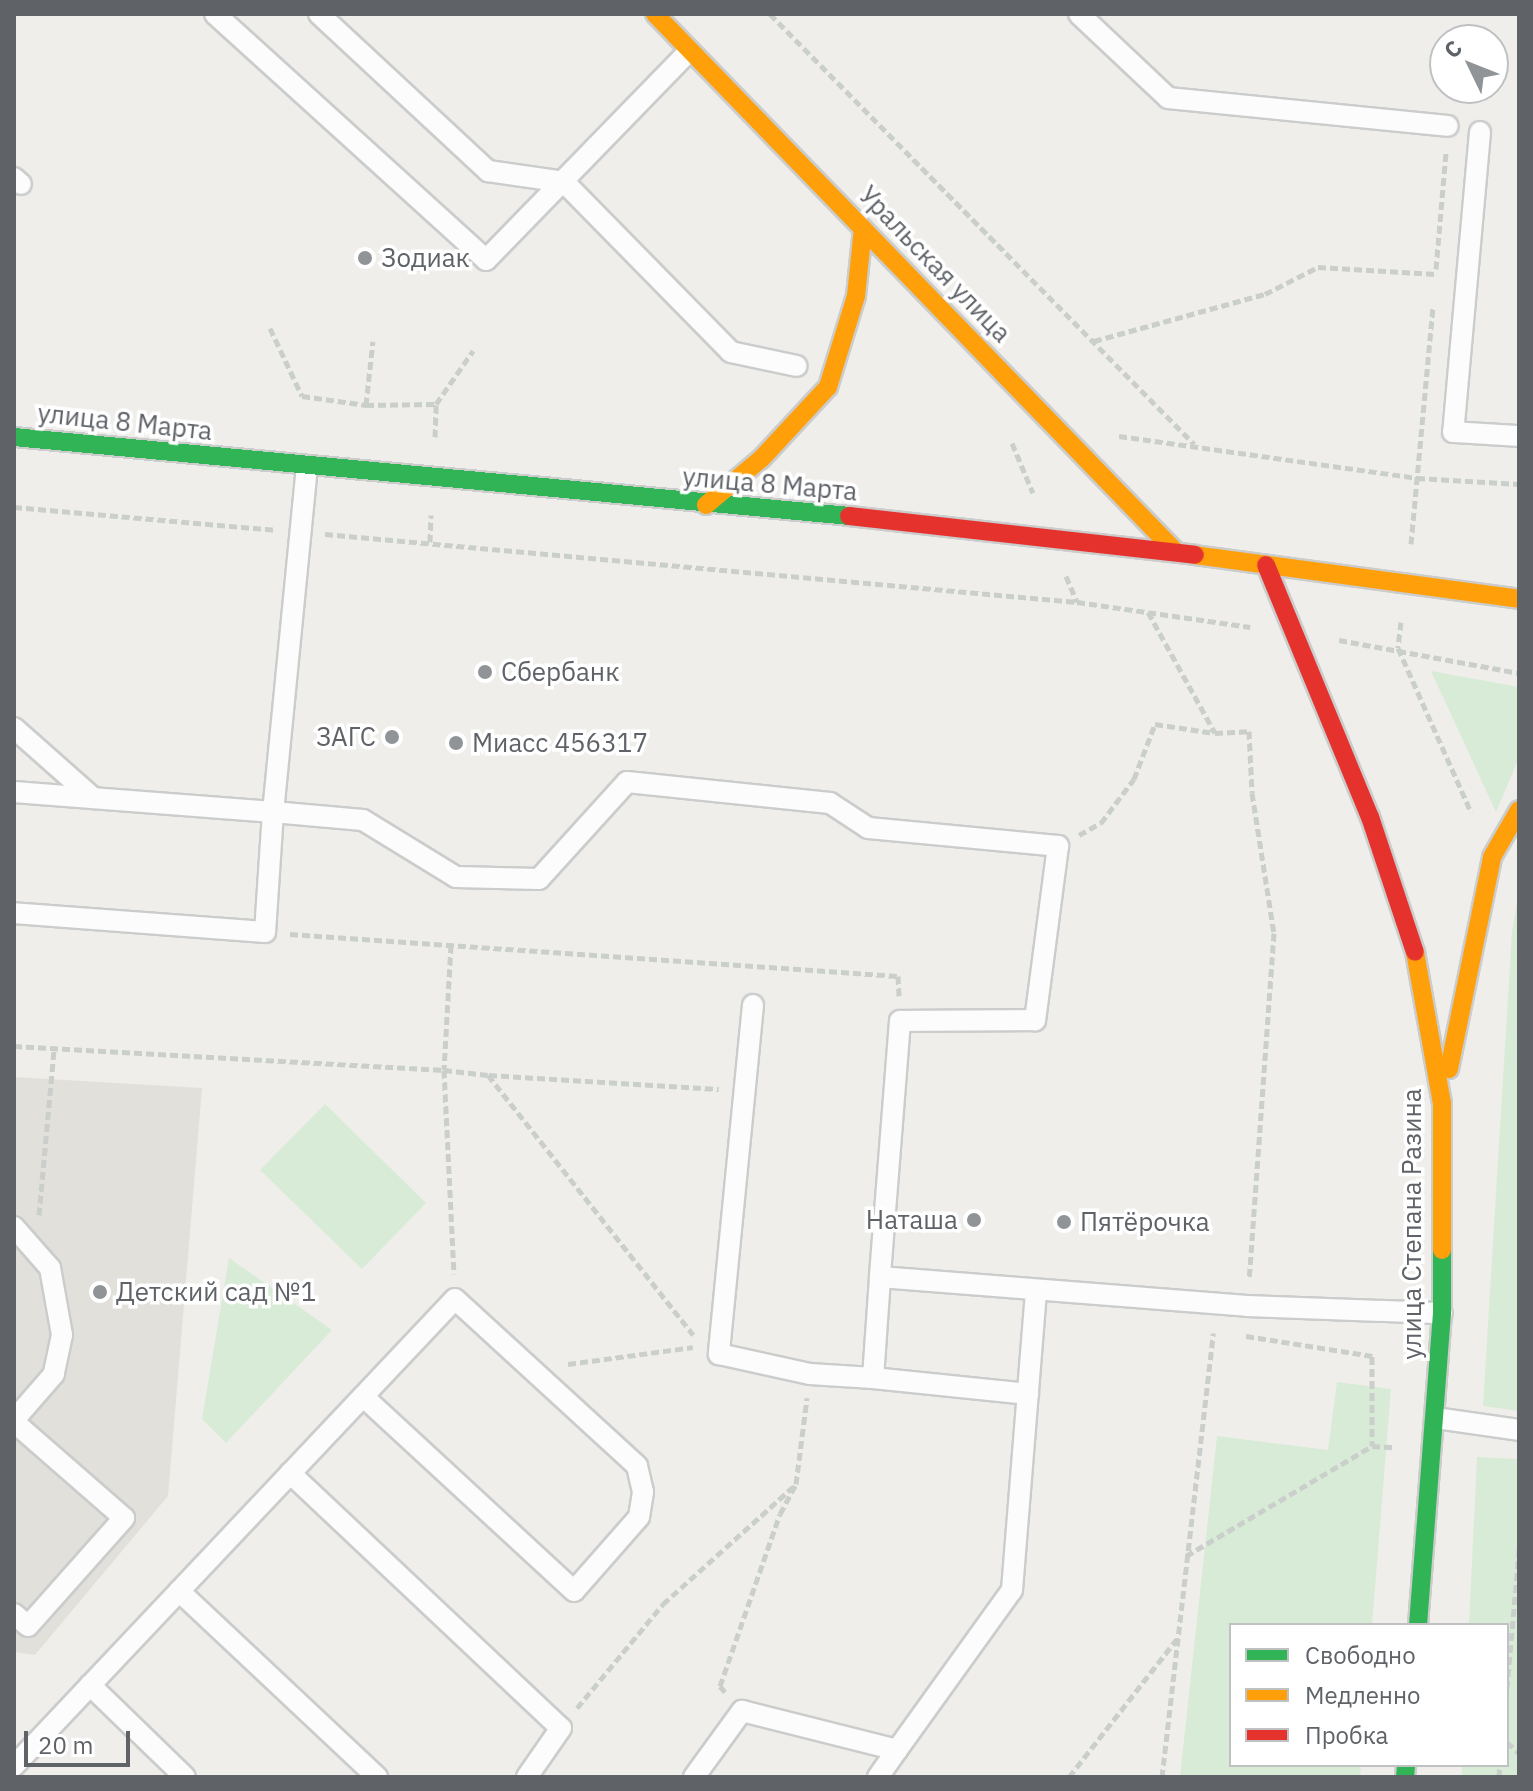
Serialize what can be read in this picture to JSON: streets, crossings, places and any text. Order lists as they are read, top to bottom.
{
  "streets": {
    "main road": ["Уральская улица", "улица 8 Марта", "улица Степана Разина"]
  },
  "crossings": [
    ["Уральская улица", "улица 8 Марта"],
    ["улица 8 Марта", "улица Степана Разина"]
  ],
  "places": [
    "Зодиак",
    "Сбербанк",
    "ЗАГС",
    "Миасс 456317",
    "Наташа",
    "Пятёрочка",
    "Детский сад №1"
  ],
  "legend": ["Свободно", "Медленно", "Пробка"],
  "scale_bar": "20 m",
  "north": "top left"
}
